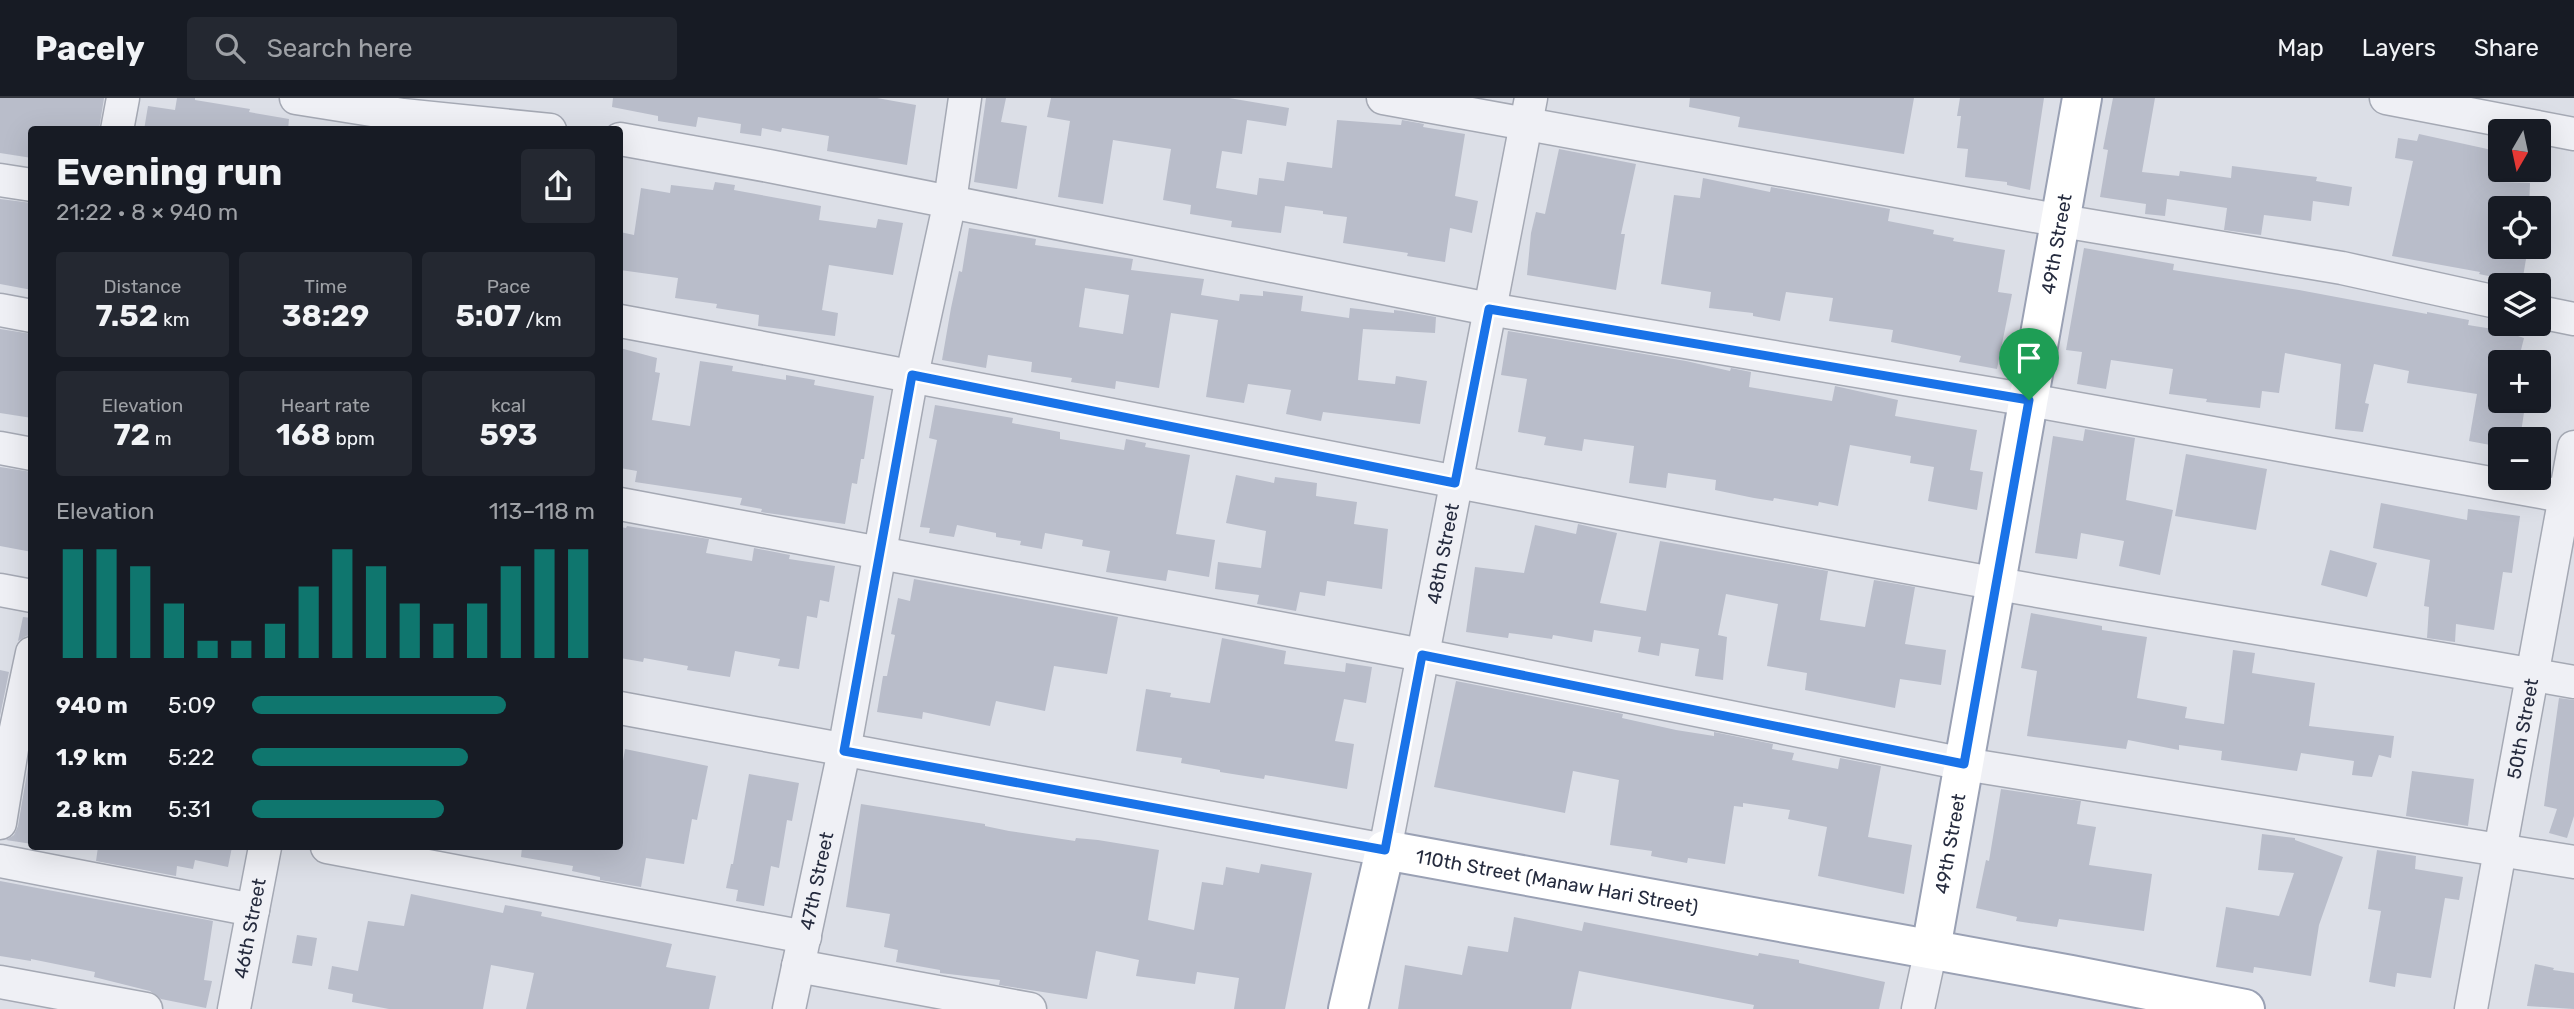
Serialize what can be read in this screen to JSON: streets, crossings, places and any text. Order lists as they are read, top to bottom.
{
  "streets": {
    "main road": ["49th Street", "48th Street", "110th Street (Manaw Hari Street)"],
    "street": ["50th Street", "47th Street", "46th Street"]
  },
  "crossings": [
    ["49th Street", "110th Street (Manaw Hari Street)"],
    ["48th Street", "110th Street (Manaw Hari Street)"],
    ["47th Street", "110th Street (Manaw Hari Street)"]
  ],
  "north": "bottom",
  "page": {
    "header": "Pacely",
    "search": "Search here",
    "nav": ["Map", "Layers", "Share"],
    "map_buttons": ["+", "−"],
    "heading": ["Evening run", "21:22 · 8 × 940 m"],
    "stats": [
      ["Distance", "7.52 km"],
      ["Time", "38:29"],
      ["Pace", "5:07 /km"],
      ["Elevation", "72 m"],
      ["Heart rate", "168 bpm"],
      ["kcal", "593"]
    ],
    "chart": ["Elevation", "113–118 m"],
    "list": [
      {
        "name": "940 m",
        "note": "5:09"
      },
      {
        "name": "1.9 km",
        "note": "5:22"
      },
      {
        "name": "2.8 km",
        "note": "5:31"
      }
    ]
  }
}
